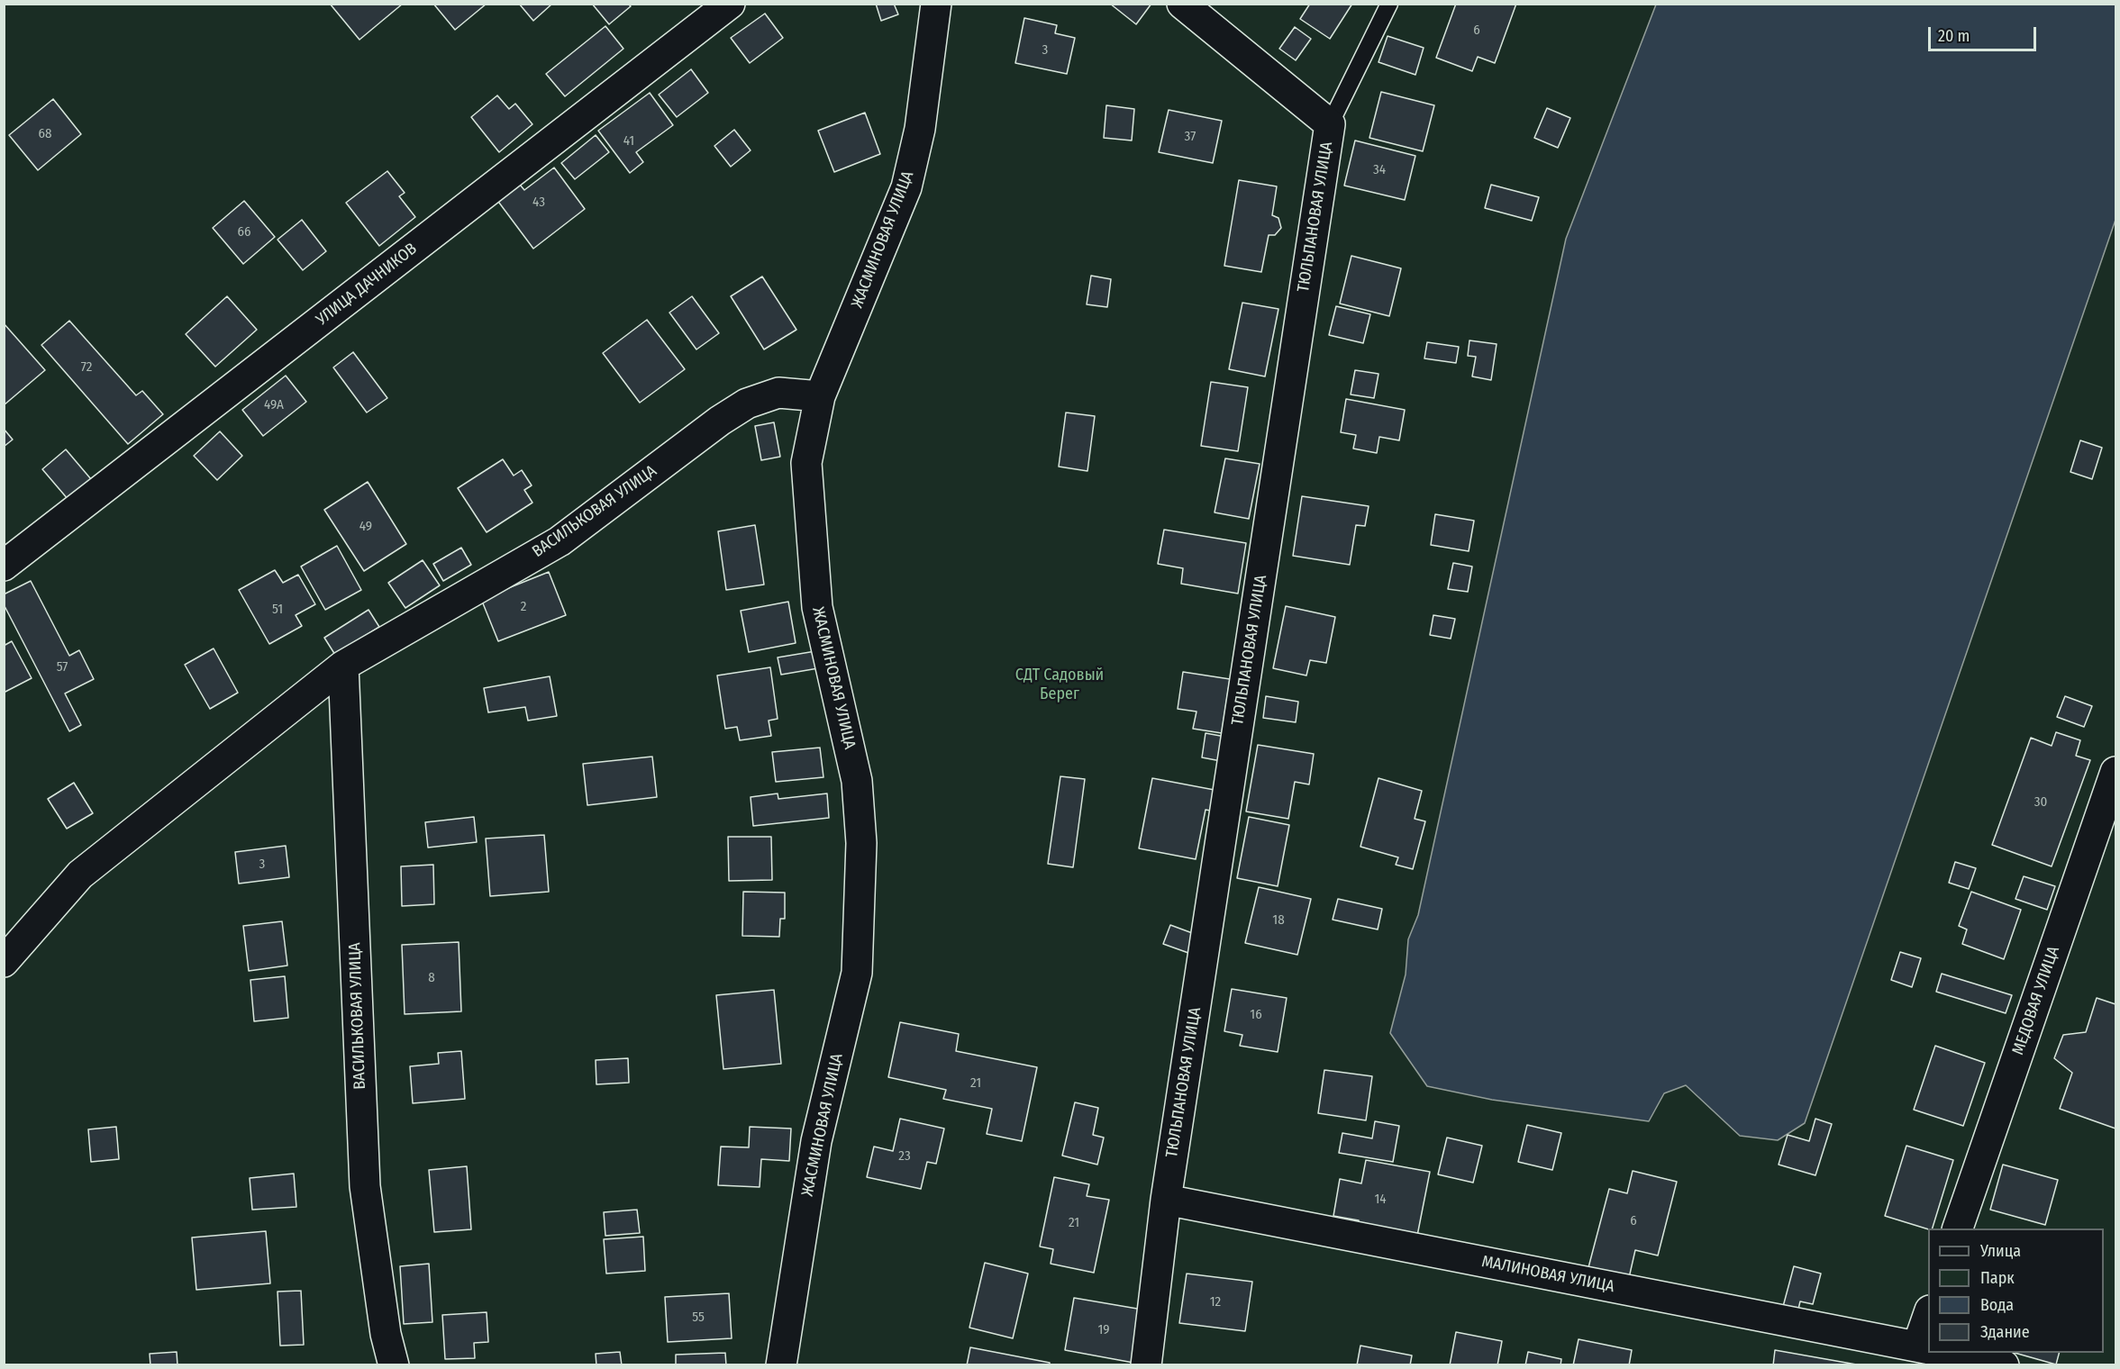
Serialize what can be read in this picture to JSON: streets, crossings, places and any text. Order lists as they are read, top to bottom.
{
  "streets": {
    "street": [
      "ТЮЛЬПАНОВАЯ УЛИЦА",
      "ЖАСМИНОВАЯ УЛИЦА",
      "УЛИЦА ДАЧНИКОВ",
      "ВАСИЛЬКОВАЯ УЛИЦА",
      "МЕДОВАЯ УЛИЦА",
      "МАЛИНОВАЯ УЛИЦА"
    ]
  },
  "crossings": [
    ["ТЮЛЬПАНОВАЯ УЛИЦА", "МАЛИНОВАЯ УЛИЦА"],
    ["ЖАСМИНОВАЯ УЛИЦА", "ВАСИЛЬКОВАЯ УЛИЦА"]
  ],
  "parks": ["СДТ Садовый Берег"],
  "house_numbers": [
    "6",
    "3",
    "68",
    "37",
    "41",
    "34",
    "43",
    "66",
    "72",
    "49А",
    "49",
    "2",
    "51",
    "57",
    "30",
    "3",
    "18",
    "8",
    "16",
    "21",
    "23",
    "14",
    "6",
    "21",
    "12",
    "55",
    "19"
  ],
  "legend": [
    "Улица",
    "Парк",
    "Вода",
    "Здание"
  ],
  "scale_bar": "20 m"
}
